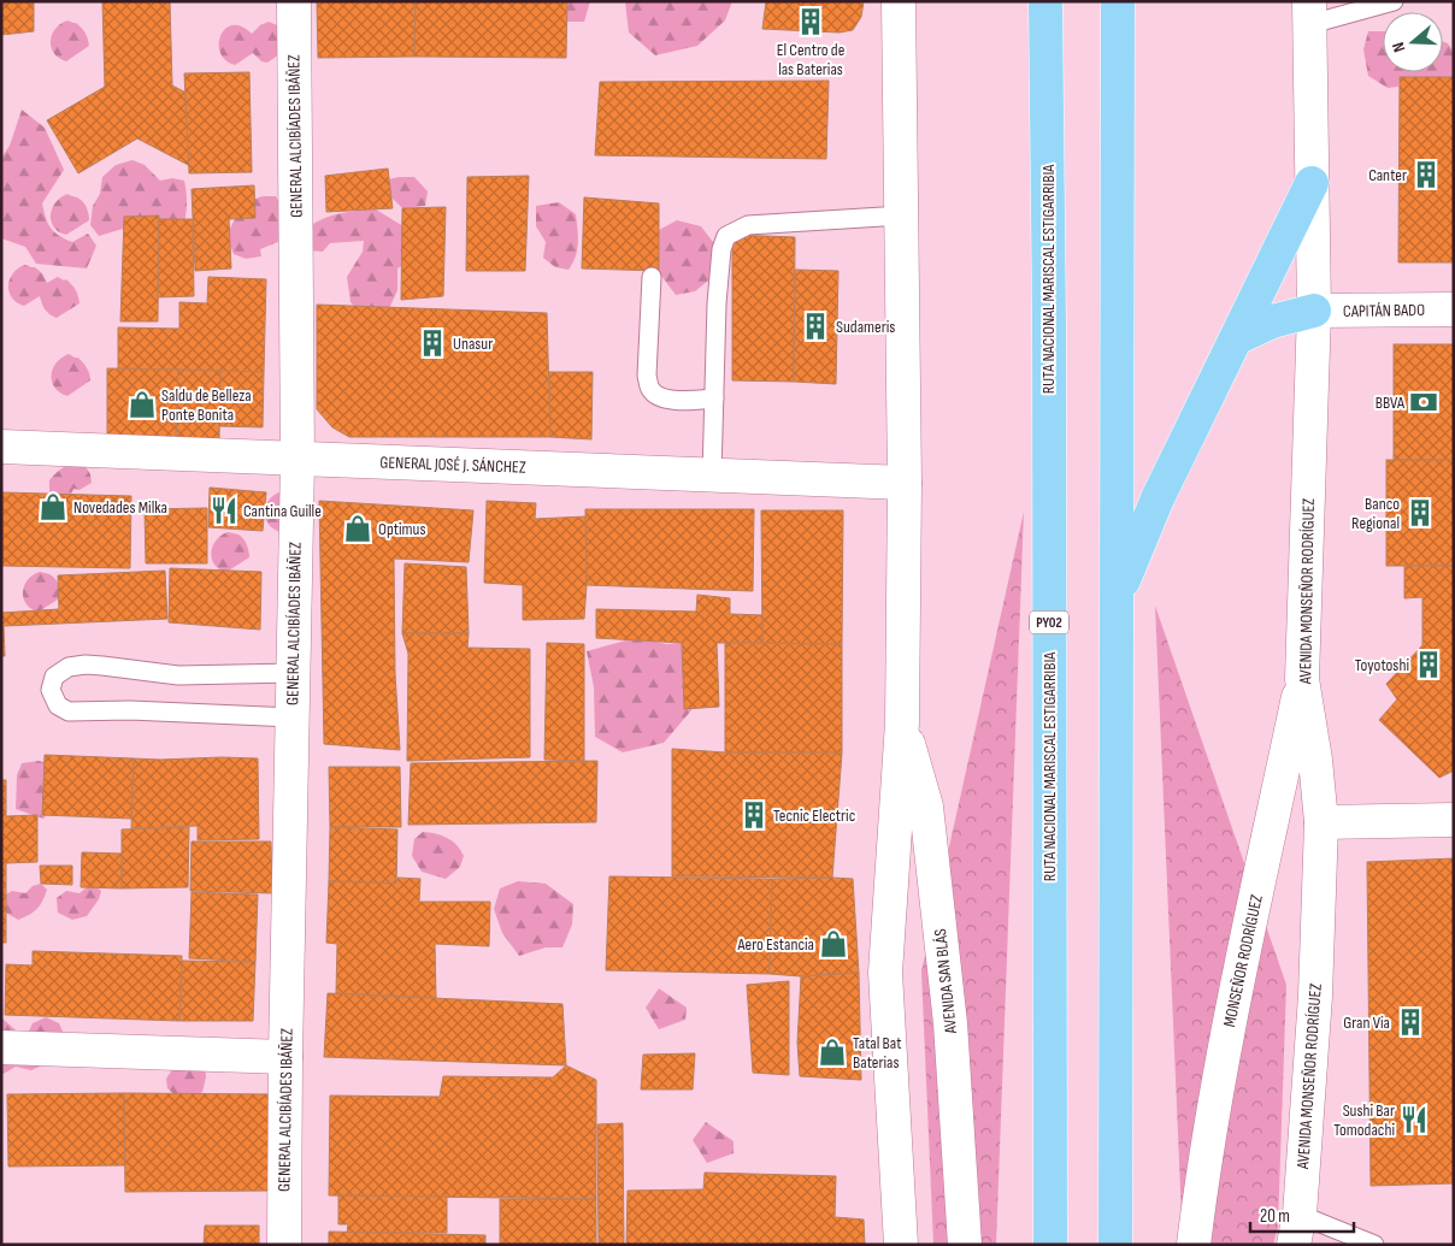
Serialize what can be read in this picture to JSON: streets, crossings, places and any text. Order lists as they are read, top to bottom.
{
  "streets": {
    "highway": ["RUTA NACIONAL MARISCAL ESTIGARRIBIA", "PY02"],
    "street": [
      "GENERAL ALCIBÍADES IBÁÑEZ",
      "CAPITÁN BADO",
      "GENERAL JOSÉ J. SÁNCHEZ",
      "AVENIDA MONSEÑOR RODRÍGUEZ",
      "MONSEÑOR RODRÍGUEZ",
      "AVENIDA SAN BLÁS"
    ]
  },
  "crossings": [
    ["GENERAL ALCIBÍADES IBÁÑEZ", "GENERAL JOSÉ J. SÁNCHEZ"],
    ["CAPITÁN BADO", "AVENIDA MONSEÑOR RODRÍGUEZ"],
    ["AVENIDA MONSEÑOR RODRÍGUEZ", "MONSEÑOR RODRÍGUEZ"]
  ],
  "places": {
    "building": [
      "El Centro de las Baterias",
      "Canter",
      "Sudameris",
      "Unasur",
      "Banco Regional",
      "Toyotoshi",
      "Tecnic Electric",
      "Gran Via"
    ],
    "bank": ["BBVA"],
    "shop": [
      "Saldu de Belleza Ponte Bonita",
      "Novedades Milka",
      "Optimus",
      "Aero Estancia",
      "Tatal Bat Baterias"
    ],
    "restaurant": ["Cantina Guille", "Sushi Bar Tomodachi"]
  },
  "scale_bar": "20 m",
  "north": "left"
}
